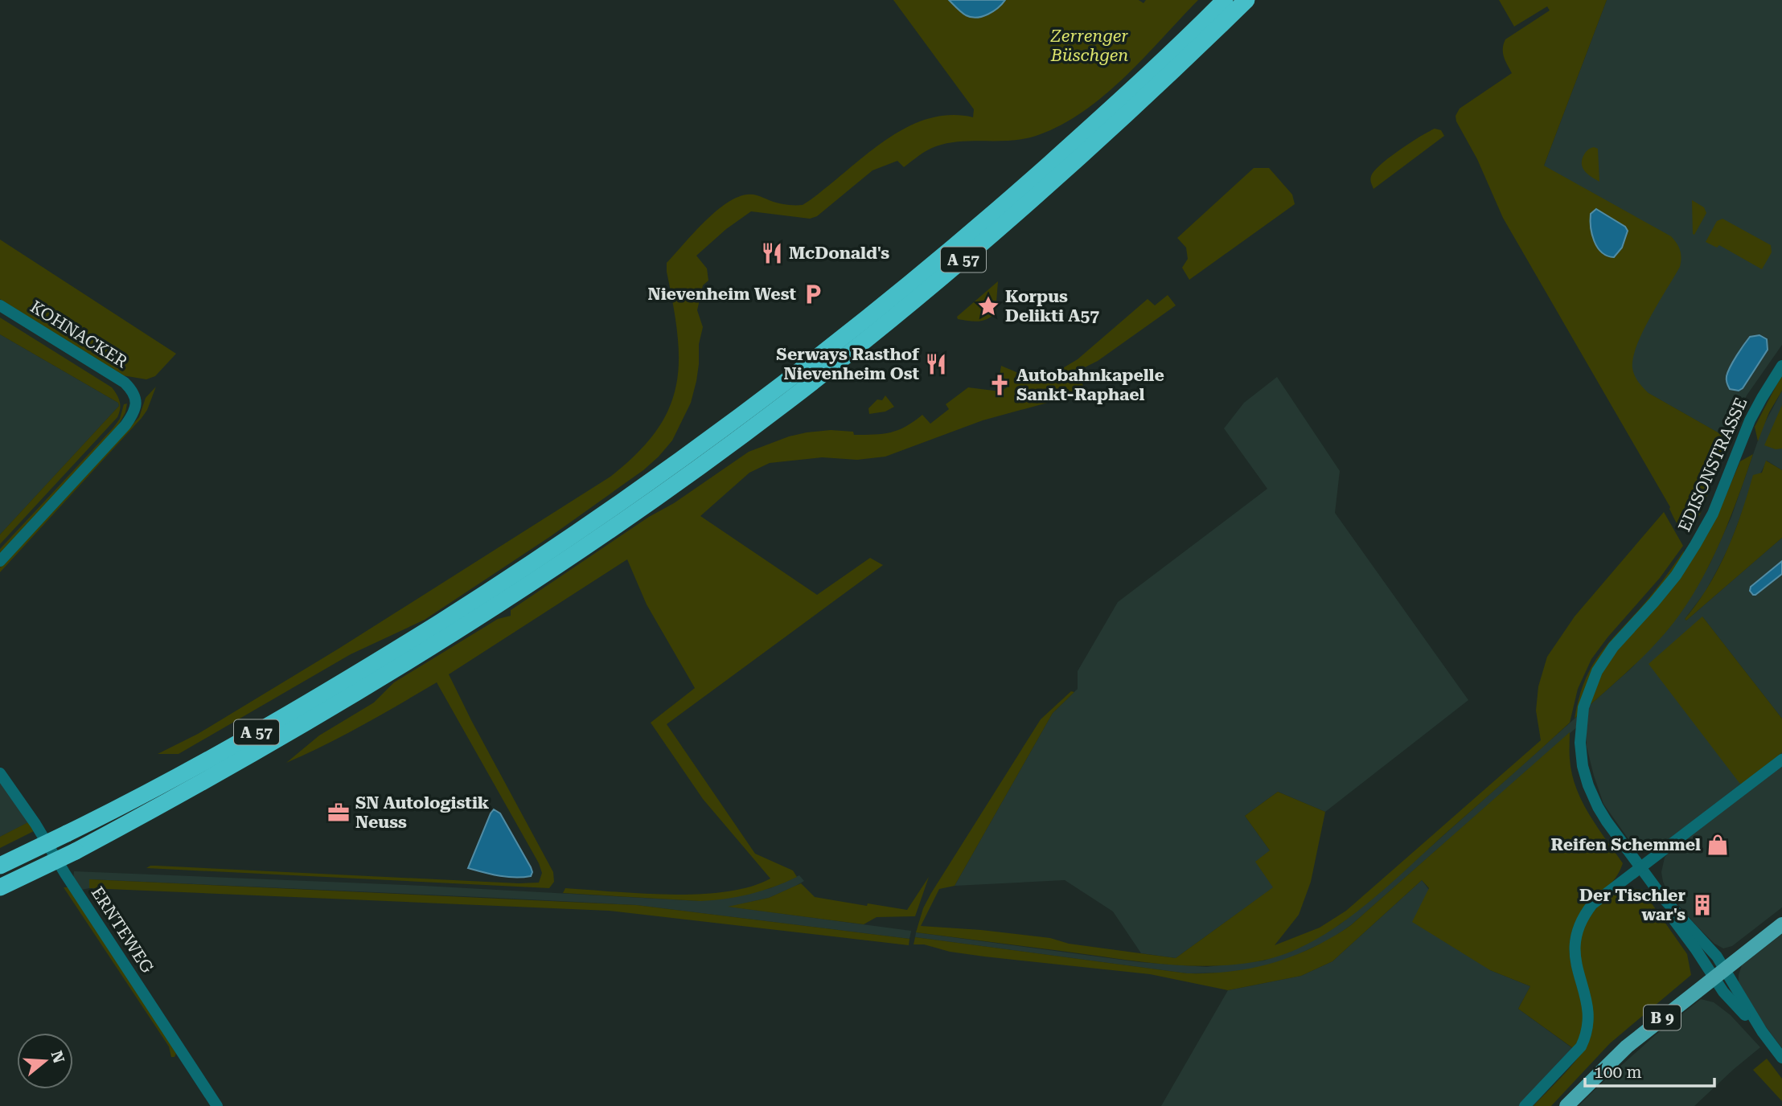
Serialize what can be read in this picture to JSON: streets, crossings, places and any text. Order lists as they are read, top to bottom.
{
  "streets": {
    "highway": ["A 57"],
    "main road": ["B 9"],
    "street": ["KOHNACKER", "EDISONSTRASSE", "ERNTEWEG"]
  },
  "crossings": [
    ["EDISONSTRASSE", "B 9"]
  ],
  "parks": ["Zerrenger Büschgen"],
  "places": {
    "restaurant": ["McDonald's", "Serways Rasthof Nievenheim Ost"],
    "parking": ["Nievenheim West"],
    "place": ["Korpus Delikti A57"],
    "church": ["Autobahnkapelle Sankt-Raphael"],
    "office": ["SN Autologistik Neuss"],
    "shop": ["Reifen Schemmel"],
    "building": ["Der Tischler war's"]
  },
  "scale_bar": "100 m",
  "north": "right"
}
